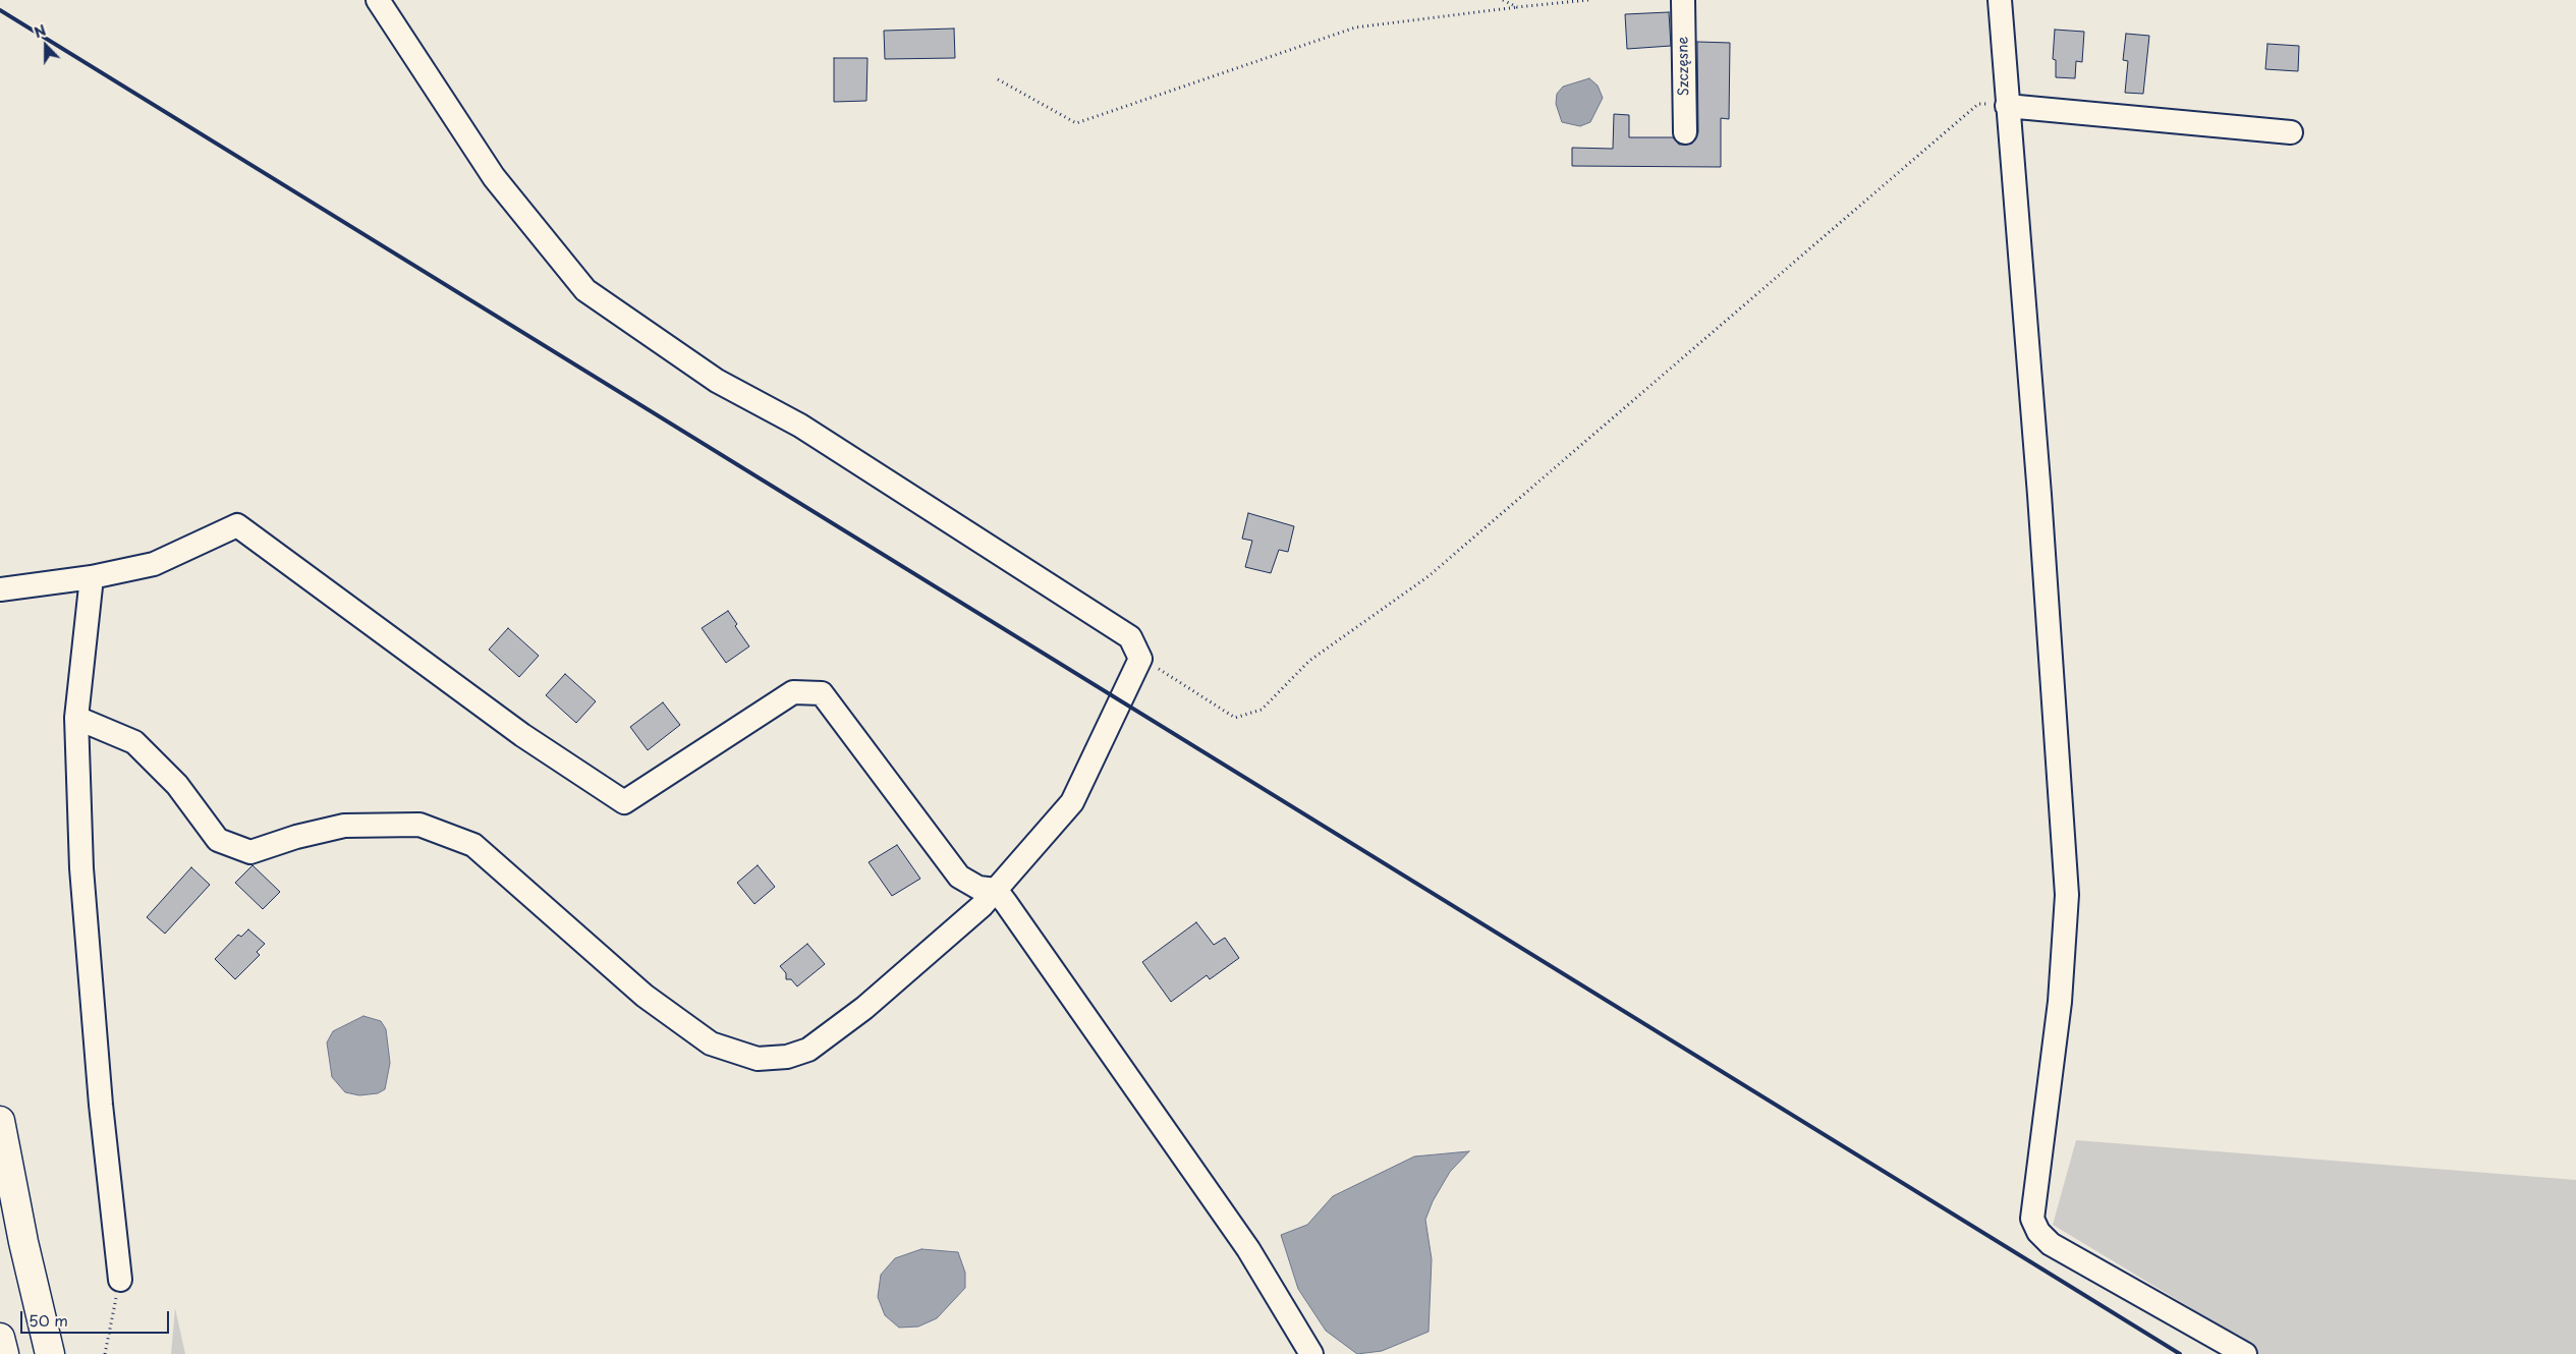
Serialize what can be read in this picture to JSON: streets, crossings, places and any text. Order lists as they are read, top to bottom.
{
  "streets": {
    "street": ["Szczęsne"]
  },
  "scale_bar": "50 m",
  "north": "top"
}
